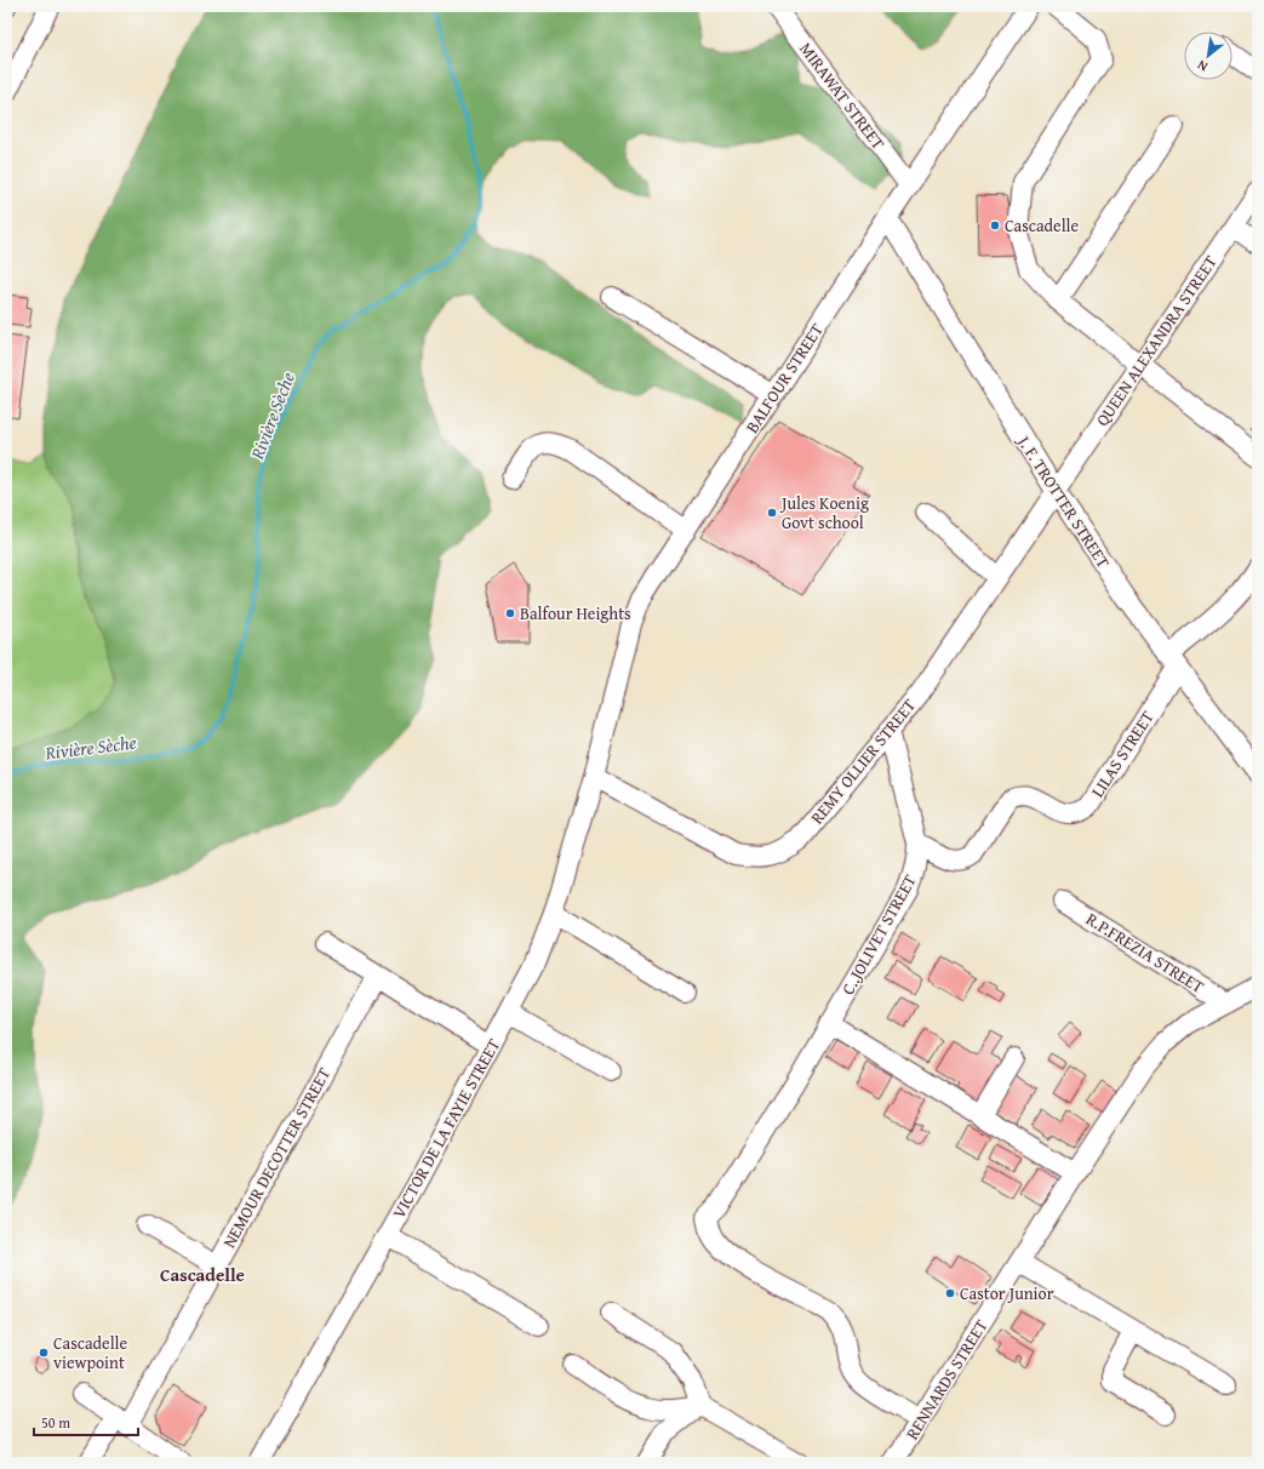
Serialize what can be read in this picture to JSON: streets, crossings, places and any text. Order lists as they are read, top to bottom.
{
  "streets": {
    "street": [
      "MIRAWAT STREET",
      "QUEEN ALEXANDRA STREET",
      "BALFOUR STREET",
      "J. F. TROTTER STREET",
      "LILAS STREET",
      "REMY OLLIER STREET",
      "C..JOLIVET STREET",
      "R.P.FREZIA STREET",
      "VICTOR DE LA FAYIE STREET",
      "NEMOUR DECOTTER STREET",
      "RENNARDS STREET"
    ]
  },
  "crossings": [
    ["MIRAWAT STREET", "BALFOUR STREET"],
    ["QUEEN ALEXANDRA STREET", "J. F. TROTTER STREET"],
    ["QUEEN ALEXANDRA STREET", "REMY OLLIER STREET"],
    ["BALFOUR STREET", "J. F. TROTTER STREET"],
    ["BALFOUR STREET", "REMY OLLIER STREET"],
    ["BALFOUR STREET", "VICTOR DE LA FAYIE STREET"],
    ["J. F. TROTTER STREET", "LILAS STREET"],
    ["J. F. TROTTER STREET", "REMY OLLIER STREET"],
    ["LILAS STREET", "C..JOLIVET STREET"],
    ["REMY OLLIER STREET", "C..JOLIVET STREET"],
    ["REMY OLLIER STREET", "VICTOR DE LA FAYIE STREET"],
    ["C..JOLIVET STREET", "RENNARDS STREET"],
    ["R.P.FREZIA STREET", "RENNARDS STREET"]
  ],
  "districts": ["Cascadelle"],
  "water": ["Rivière Sèche"],
  "places": [
    "Cascadelle",
    "Jules Koenig Govt school",
    "Balfour Heights",
    "Castor Junior",
    "Cascadelle viewpoint"
  ],
  "scale_bar": "50 m",
  "north": "bottom left"
}
